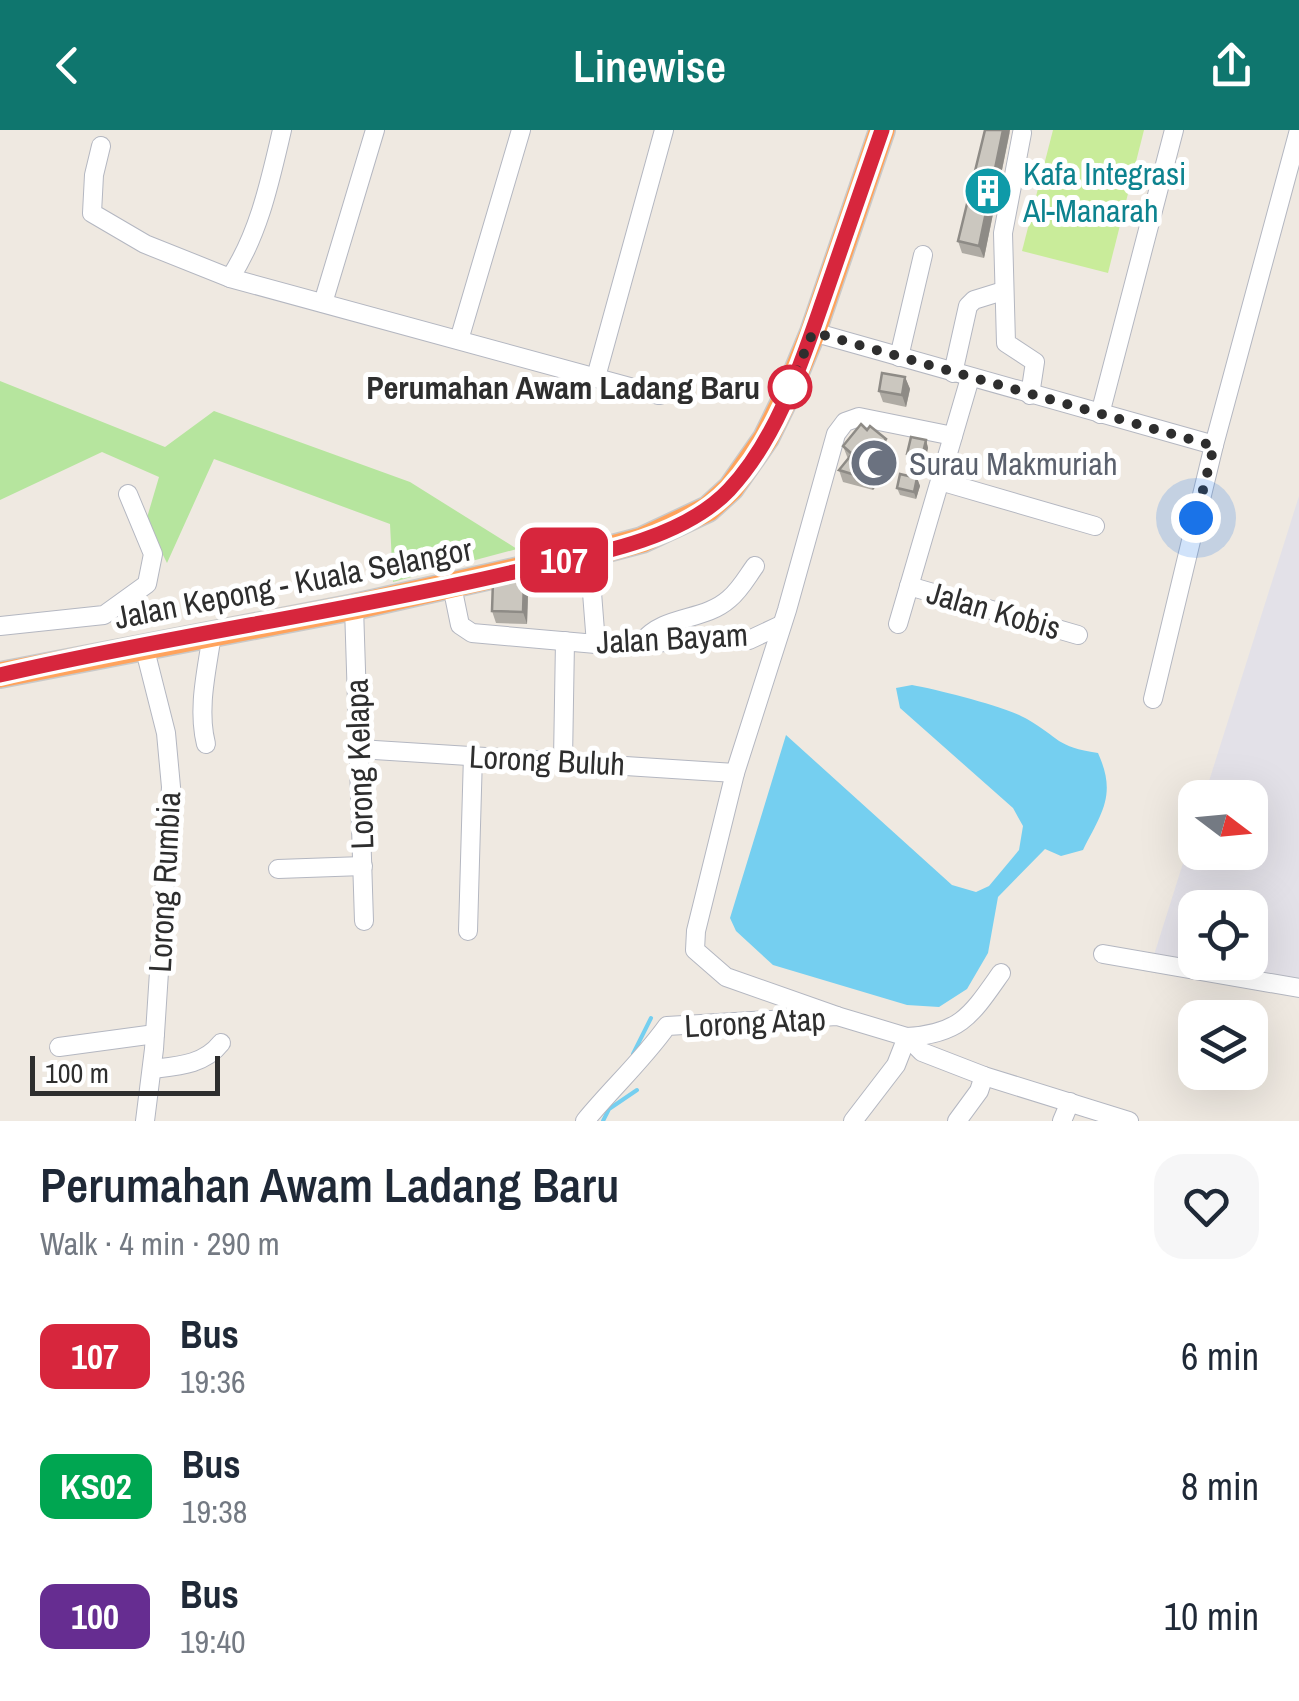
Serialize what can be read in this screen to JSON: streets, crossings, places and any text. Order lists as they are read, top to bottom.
{
  "streets": {
    "highway": ["Jalan Kepong - Kuala Selangor"],
    "street": [
      "Jalan Kobis",
      "Jalan Bayam",
      "Lorong Buluh",
      "Lorong Kelapa",
      "Lorong Rumbia",
      "Lorong Atap"
    ]
  },
  "crossings": [
    ["Jalan Kepong - Kuala Selangor", "Jalan Bayam"],
    ["Jalan Kepong - Kuala Selangor", "Lorong Kelapa"],
    ["Jalan Kepong - Kuala Selangor", "Lorong Rumbia"],
    ["Lorong Buluh", "Lorong Kelapa"]
  ],
  "places": {
    "building": ["Kafa Integrasi Al-Manarah"],
    "other": ["Perumahan Awam Ladang Baru"],
    "mosque": ["Surau Makmuriah"]
  },
  "lines": ["bus line 107"],
  "scale_bar": "100 m",
  "north": "right",
  "page": {
    "header": "Linewise",
    "on_map": "107",
    "scale": "100 m",
    "heading": ["Perumahan Awam Ladang Baru", "Walk · 4 min · 290 m"],
    "list": [
      {
        "mark": "107",
        "name": "Bus",
        "note": "19:36",
        "value": "6 min"
      },
      {
        "mark": "KS02",
        "name": "Bus",
        "note": "19:38",
        "value": "8 min"
      },
      {
        "mark": "100",
        "name": "Bus",
        "note": "19:40",
        "value": "10 min"
      }
    ]
  }
}
